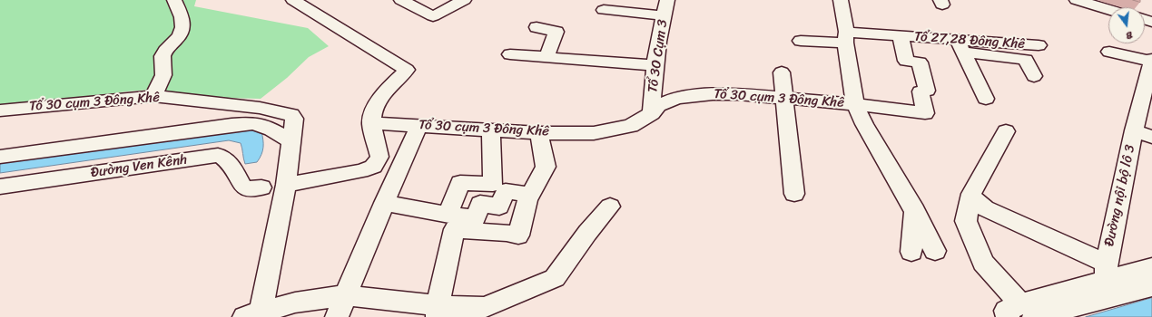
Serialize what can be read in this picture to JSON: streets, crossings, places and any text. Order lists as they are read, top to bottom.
{
  "streets": {
    "street": [
      "Tổ 27,28 Đông Khê",
      "Tổ 30 Cụm 3",
      "Tổ 30 cụm 3 Đông Khê",
      "Đường Ven Kênh",
      "Đường nội bộ lô 3"
    ]
  },
  "crossings": [
    ["Tổ 30 Cụm 3", "Tổ 30 cụm 3 Đông Khê"]
  ],
  "north": "bottom"
}
